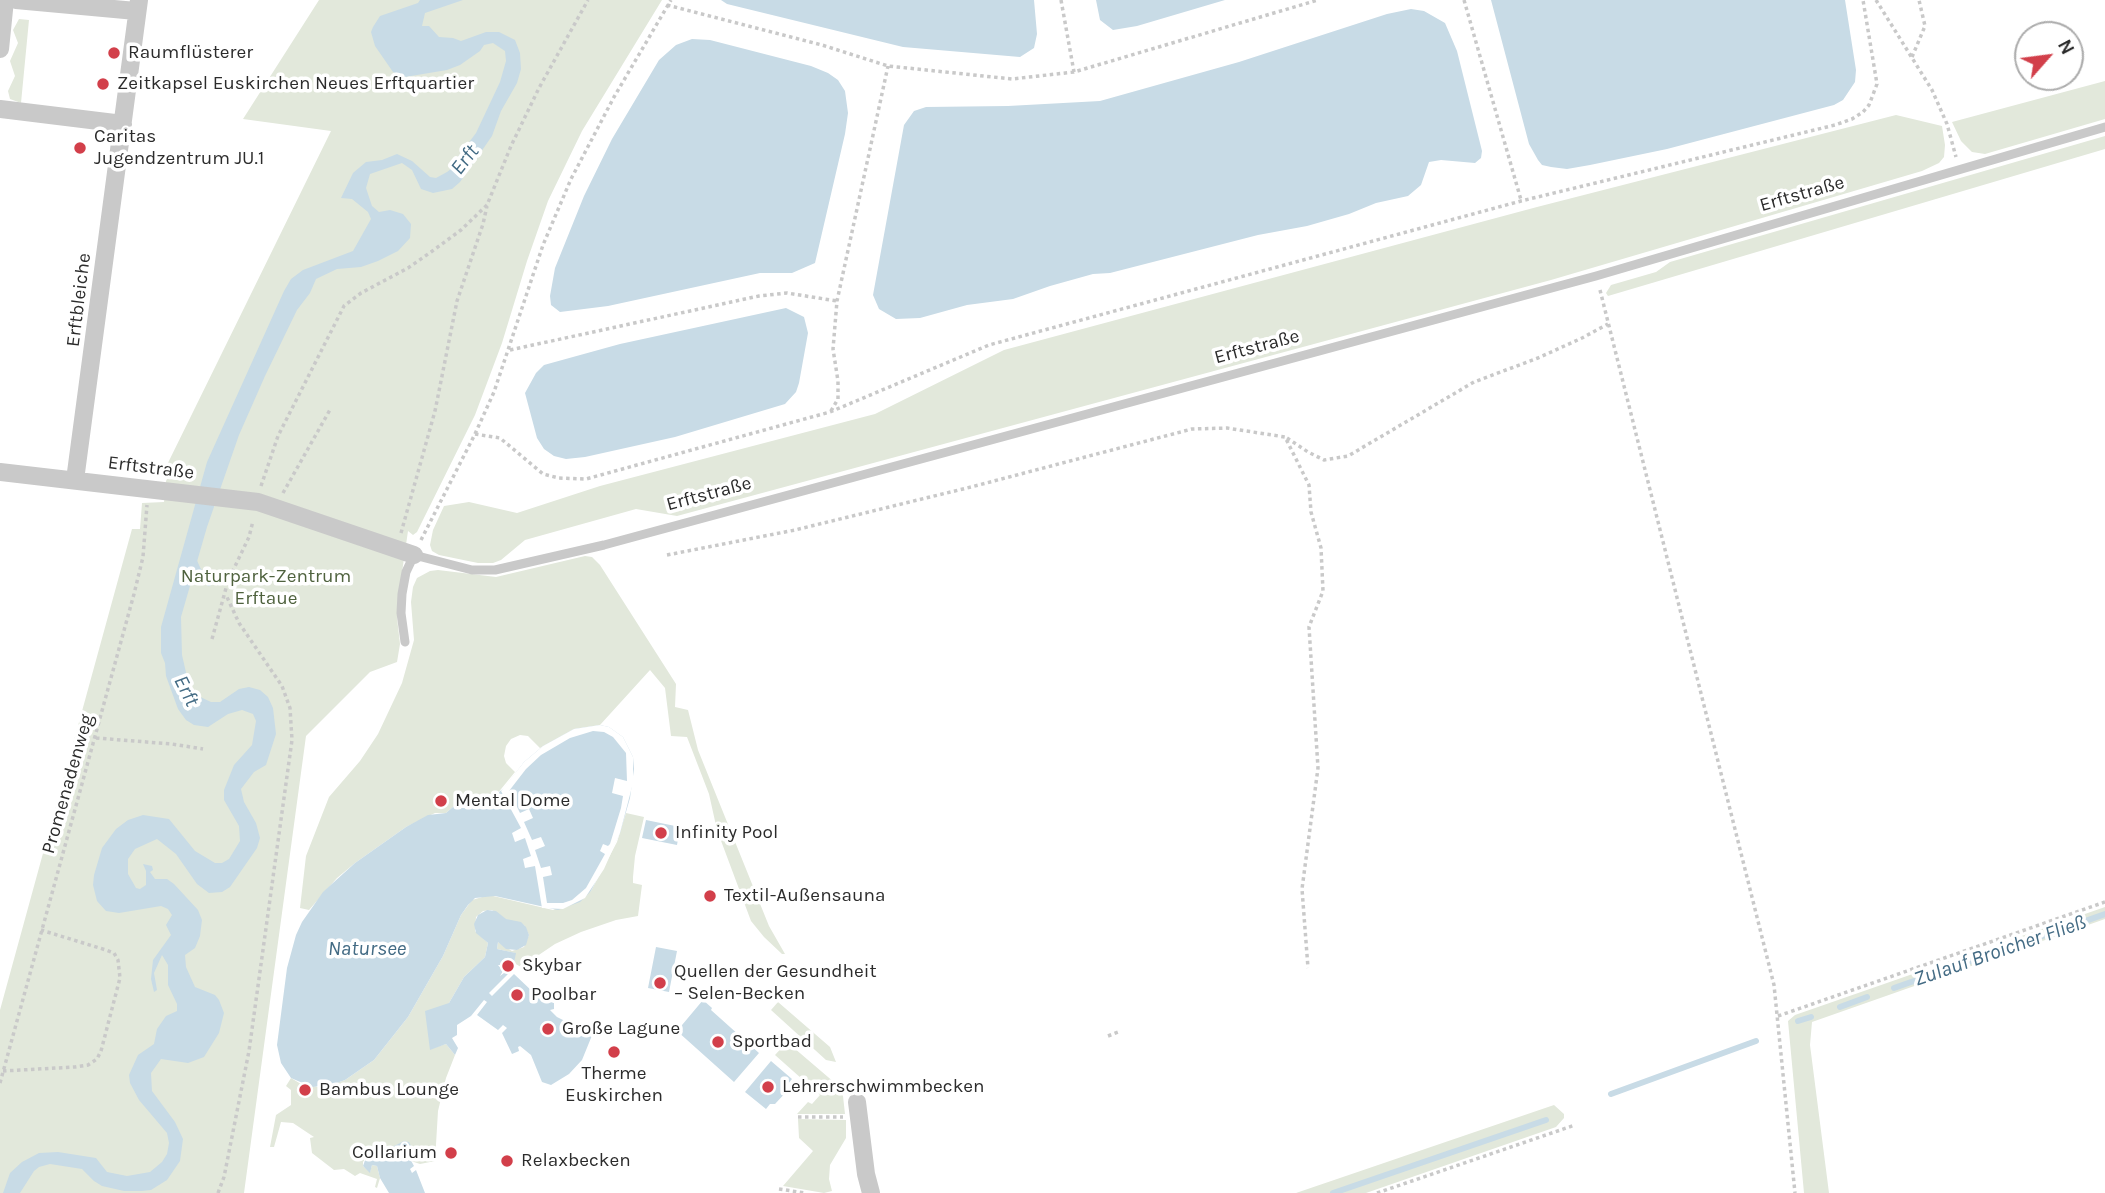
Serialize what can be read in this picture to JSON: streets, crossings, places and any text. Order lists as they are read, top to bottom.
{
  "streets": {
    "street": ["Erftstraße", "Erftbleiche"],
    "path": ["Promenadenweg"]
  },
  "crossings": [
    ["Erftstraße", "Erftbleiche"],
    ["Erftstraße", "Promenadenweg"]
  ],
  "water": ["Erft", "Natursee", "Zulauf Broicher Fließ"],
  "parks": ["Naturpark-Zentrum Erftaue"],
  "places": [
    "Raumflüsterer",
    "Zeitkapsel Euskirchen Neues Erftquartier",
    "Caritas Jugendzentrum JU.1",
    "Mental Dome",
    "Infinity Pool",
    "Textil-Außensauna",
    "Skybar",
    "Quellen der Gesundheit – Selen-Becken",
    "Poolbar",
    "Große Lagune",
    "Sportbad",
    "Therme Euskirchen",
    "Lehrerschwimmbecken",
    "Bambus Lounge",
    "Collarium",
    "Relaxbecken"
  ],
  "north": "top right"
}
